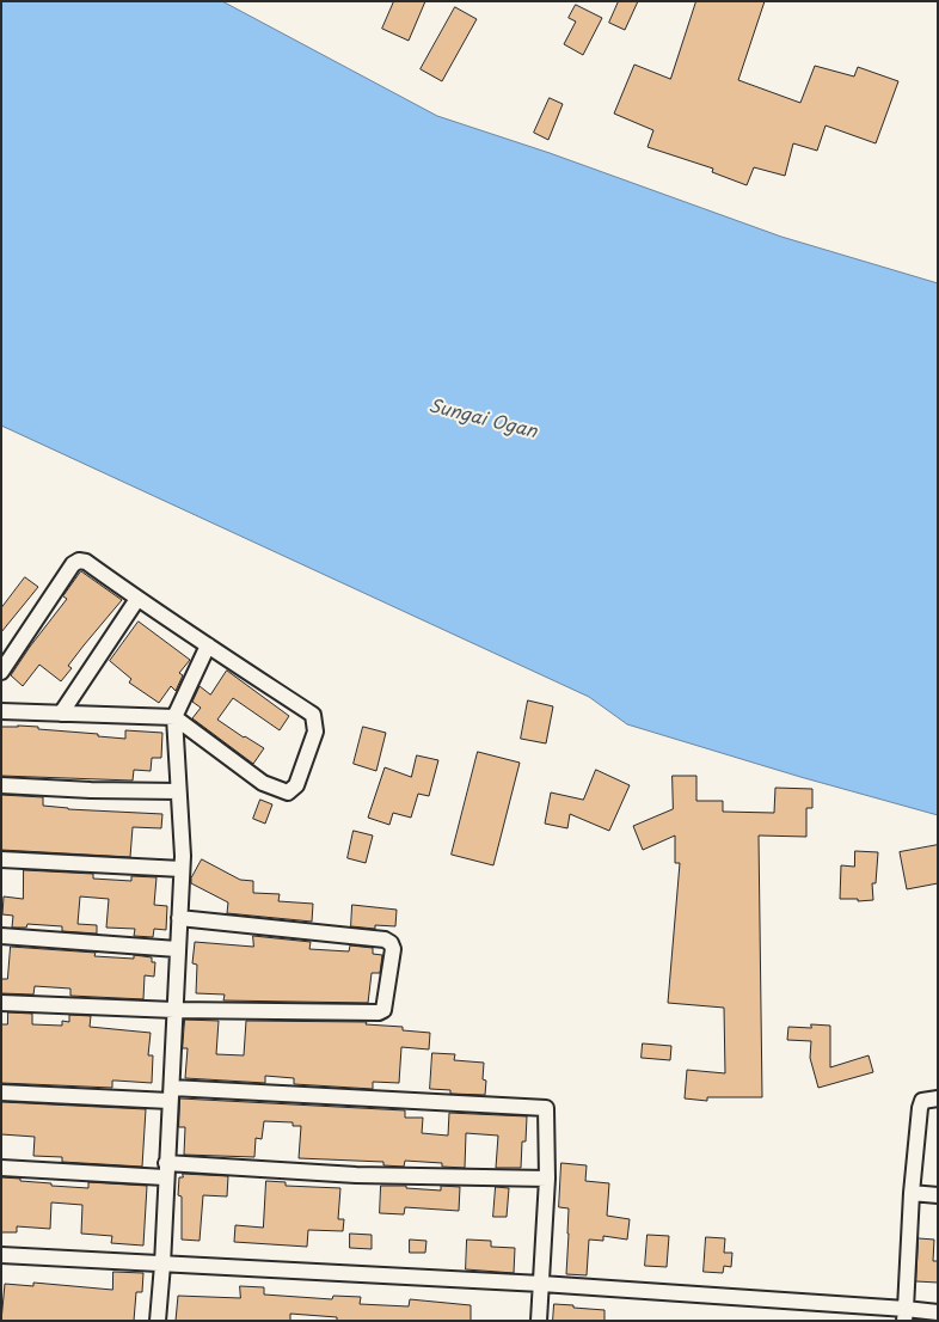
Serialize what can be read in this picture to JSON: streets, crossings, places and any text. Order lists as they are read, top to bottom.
{
  "water": ["Sungai Ogan"]
}
